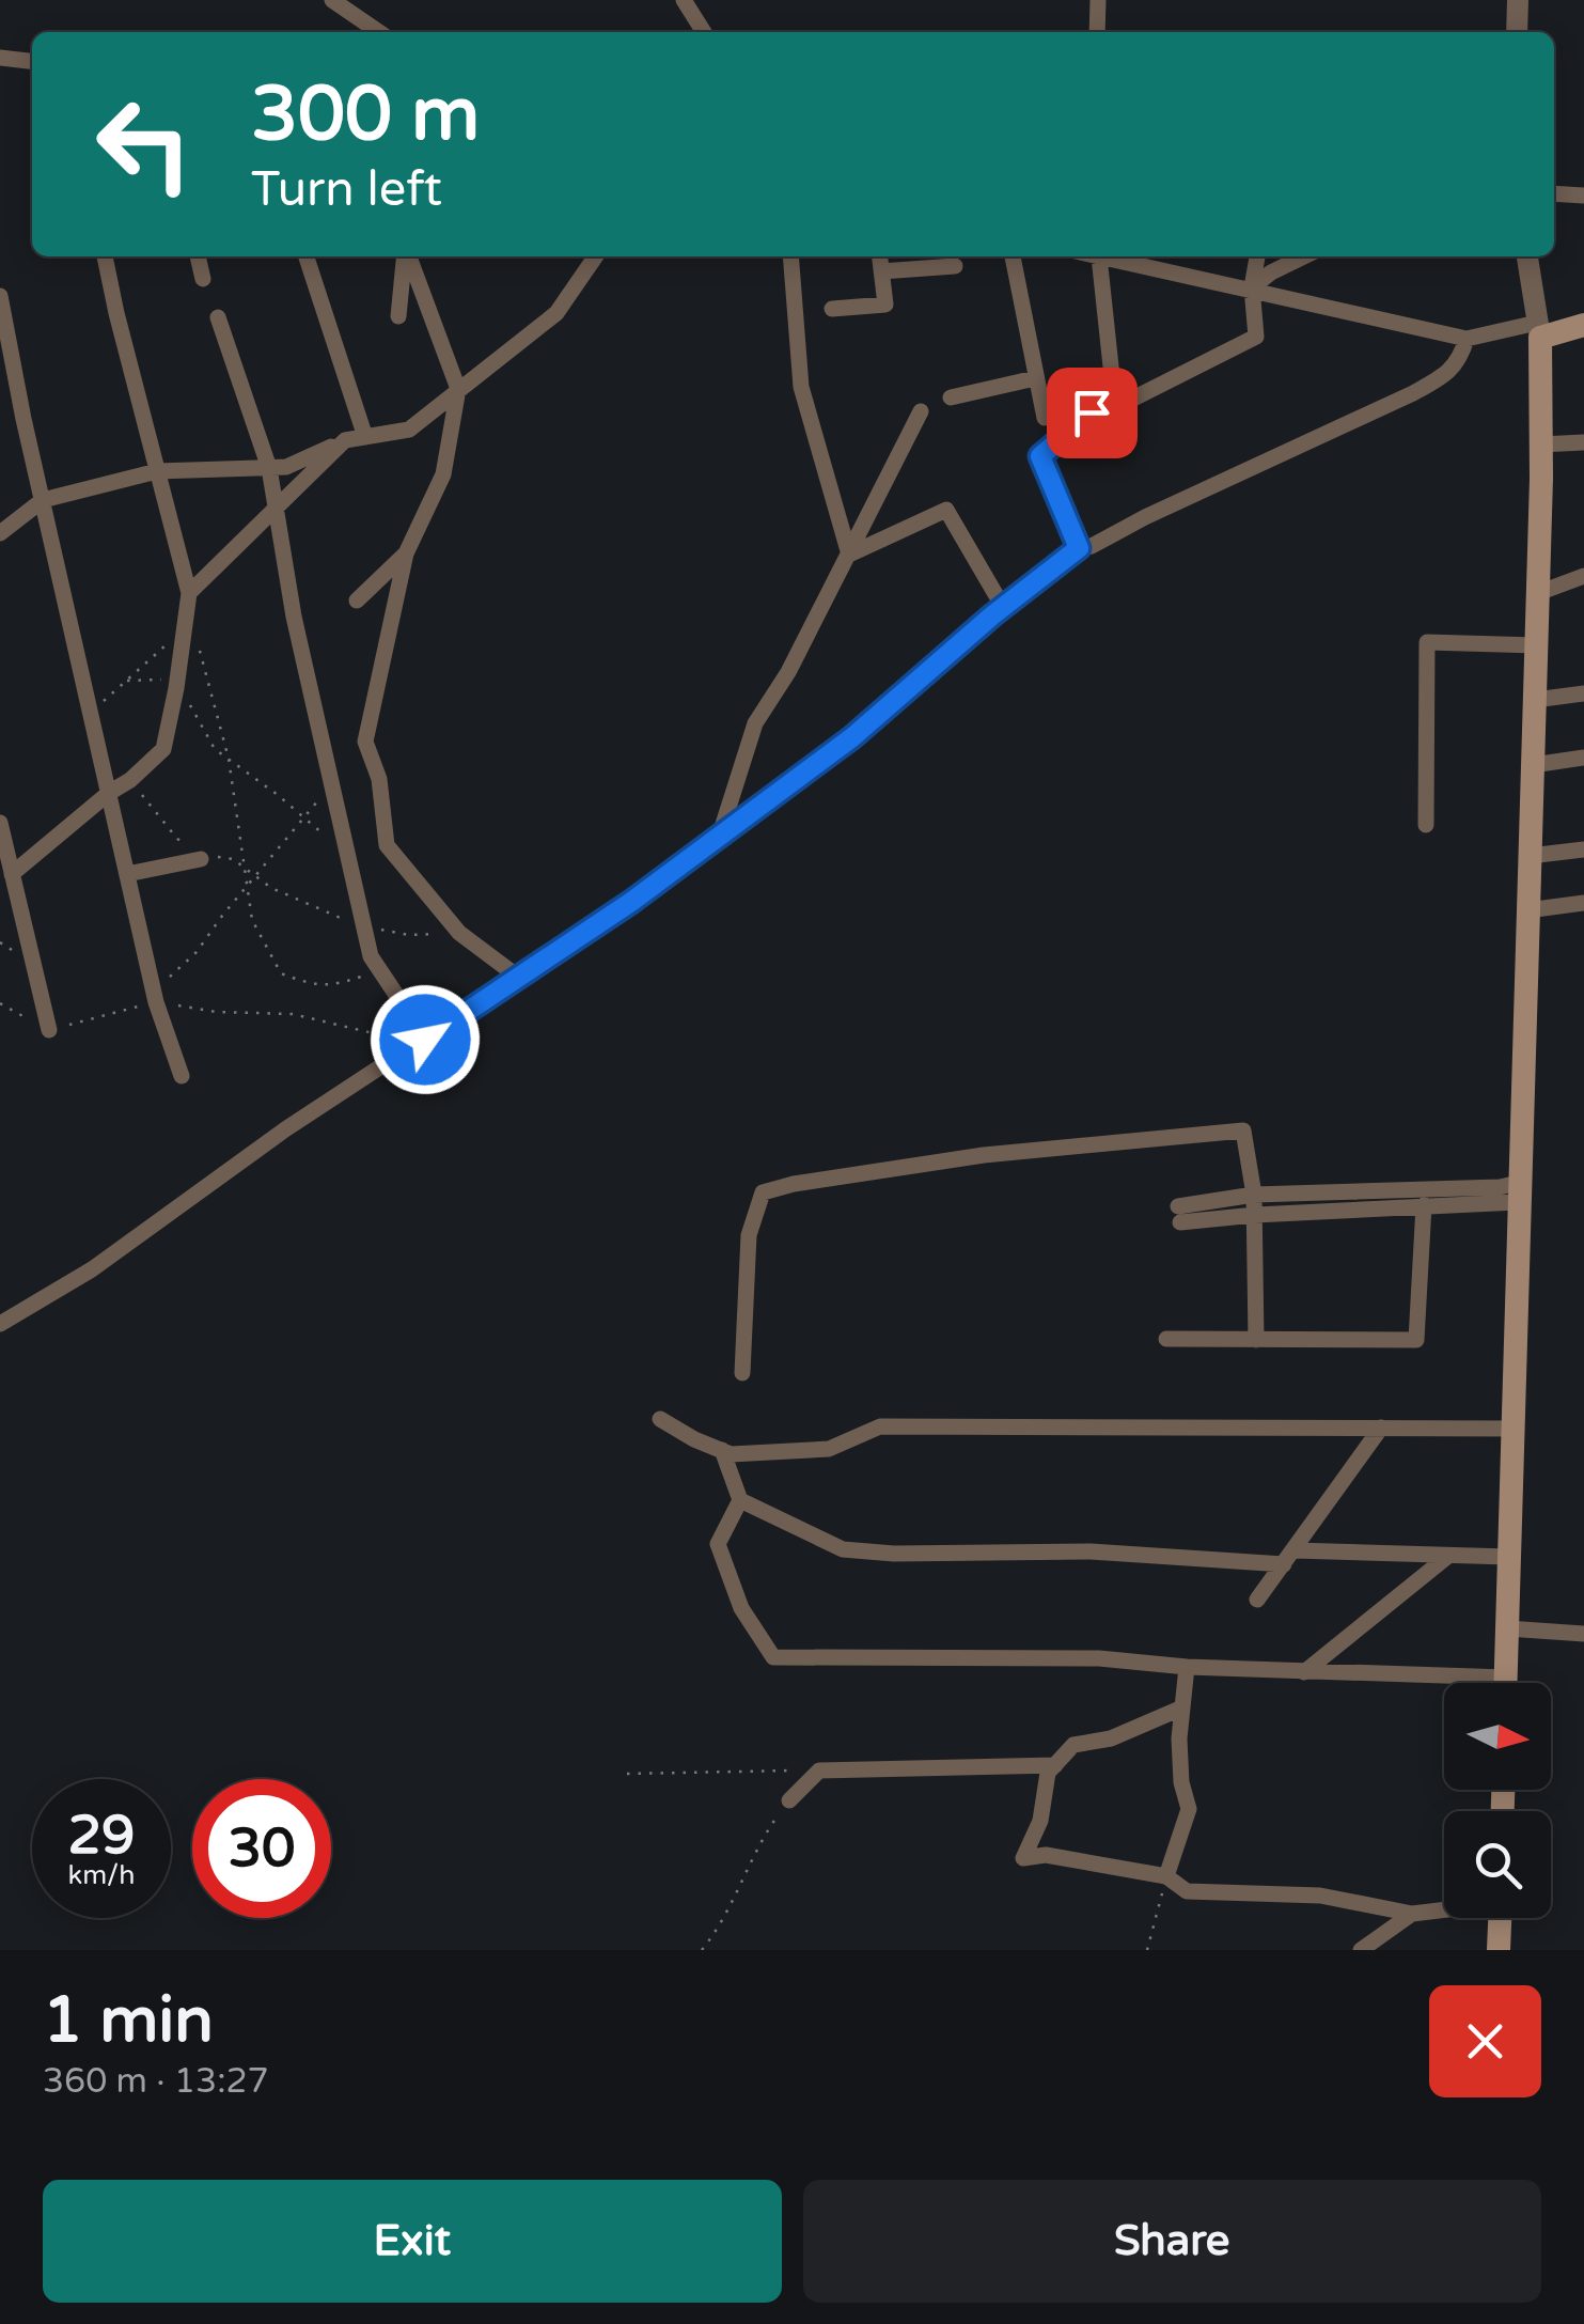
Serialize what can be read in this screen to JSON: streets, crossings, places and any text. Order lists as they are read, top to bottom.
{
  "north": "right",
  "page": {
    "turn": ["300 m", "Turn left"],
    "speed": "29 km/h",
    "limit": "30",
    "heading": ["1 min", "360 m · 13:27"],
    "buttons": ["Exit", "Share"]
  }
}
